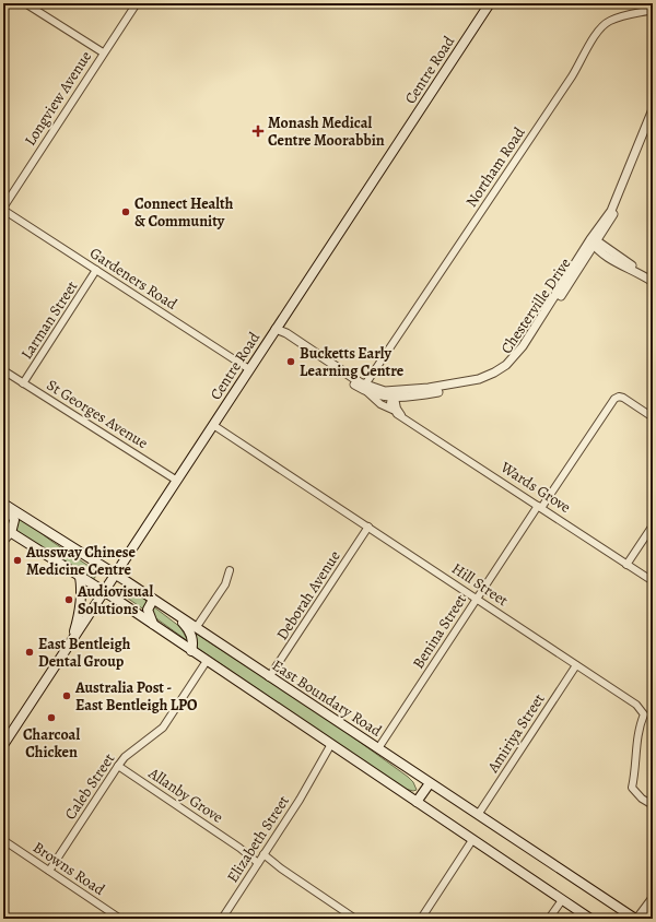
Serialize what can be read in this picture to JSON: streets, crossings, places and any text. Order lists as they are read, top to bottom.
{
  "streets": {
    "main road": ["Centre Road", "East Boundary Road"],
    "street": [
      "Longview Avenue",
      "Northam Road",
      "Gardeners Road",
      "Chesterville Drive",
      "Larman Street",
      "St Georges Avenue",
      "Wards Grove",
      "Hill Street",
      "Deborah Avenue",
      "Benina Street",
      "Amiriya Street",
      "Caleb Street",
      "Allanby Grove",
      "Elizabeth Street",
      "Browns Road"
    ]
  },
  "crossings": [
    ["Centre Road", "Gardeners Road"],
    ["Centre Road", "St Georges Avenue"],
    ["Centre Road", "Hill Street"],
    ["Centre Road", "East Boundary Road"],
    ["Longview Avenue", "Gardeners Road"],
    ["Northam Road", "Chesterville Drive"],
    ["Northam Road", "Wards Grove"],
    ["Gardeners Road", "Larman Street"],
    ["Chesterville Drive", "Wards Grove"],
    ["Larman Street", "St Georges Avenue"],
    ["Wards Grove", "Benina Street"],
    ["Hill Street", "Deborah Avenue"],
    ["Hill Street", "Benina Street"],
    ["Hill Street", "Amiriya Street"],
    ["Deborah Avenue", "East Boundary Road"],
    ["Benina Street", "East Boundary Road"],
    ["East Boundary Road", "Amiriya Street"],
    ["Caleb Street", "Allanby Grove"],
    ["Caleb Street", "Browns Road"],
    ["Allanby Grove", "Elizabeth Street"]
  ],
  "places": {
    "health": ["Monash Medical Centre Moorabbin"],
    "other": [
      "Connect Health & Community",
      "Bucketts Early Learning Centre",
      "Aussway Chinese Medicine Centre",
      "Audiovisual Solutions",
      "East Bentleigh Dental Group",
      "Australia Post - East Bentleigh LPO",
      "Charcoal Chicken"
    ]
  }
}
